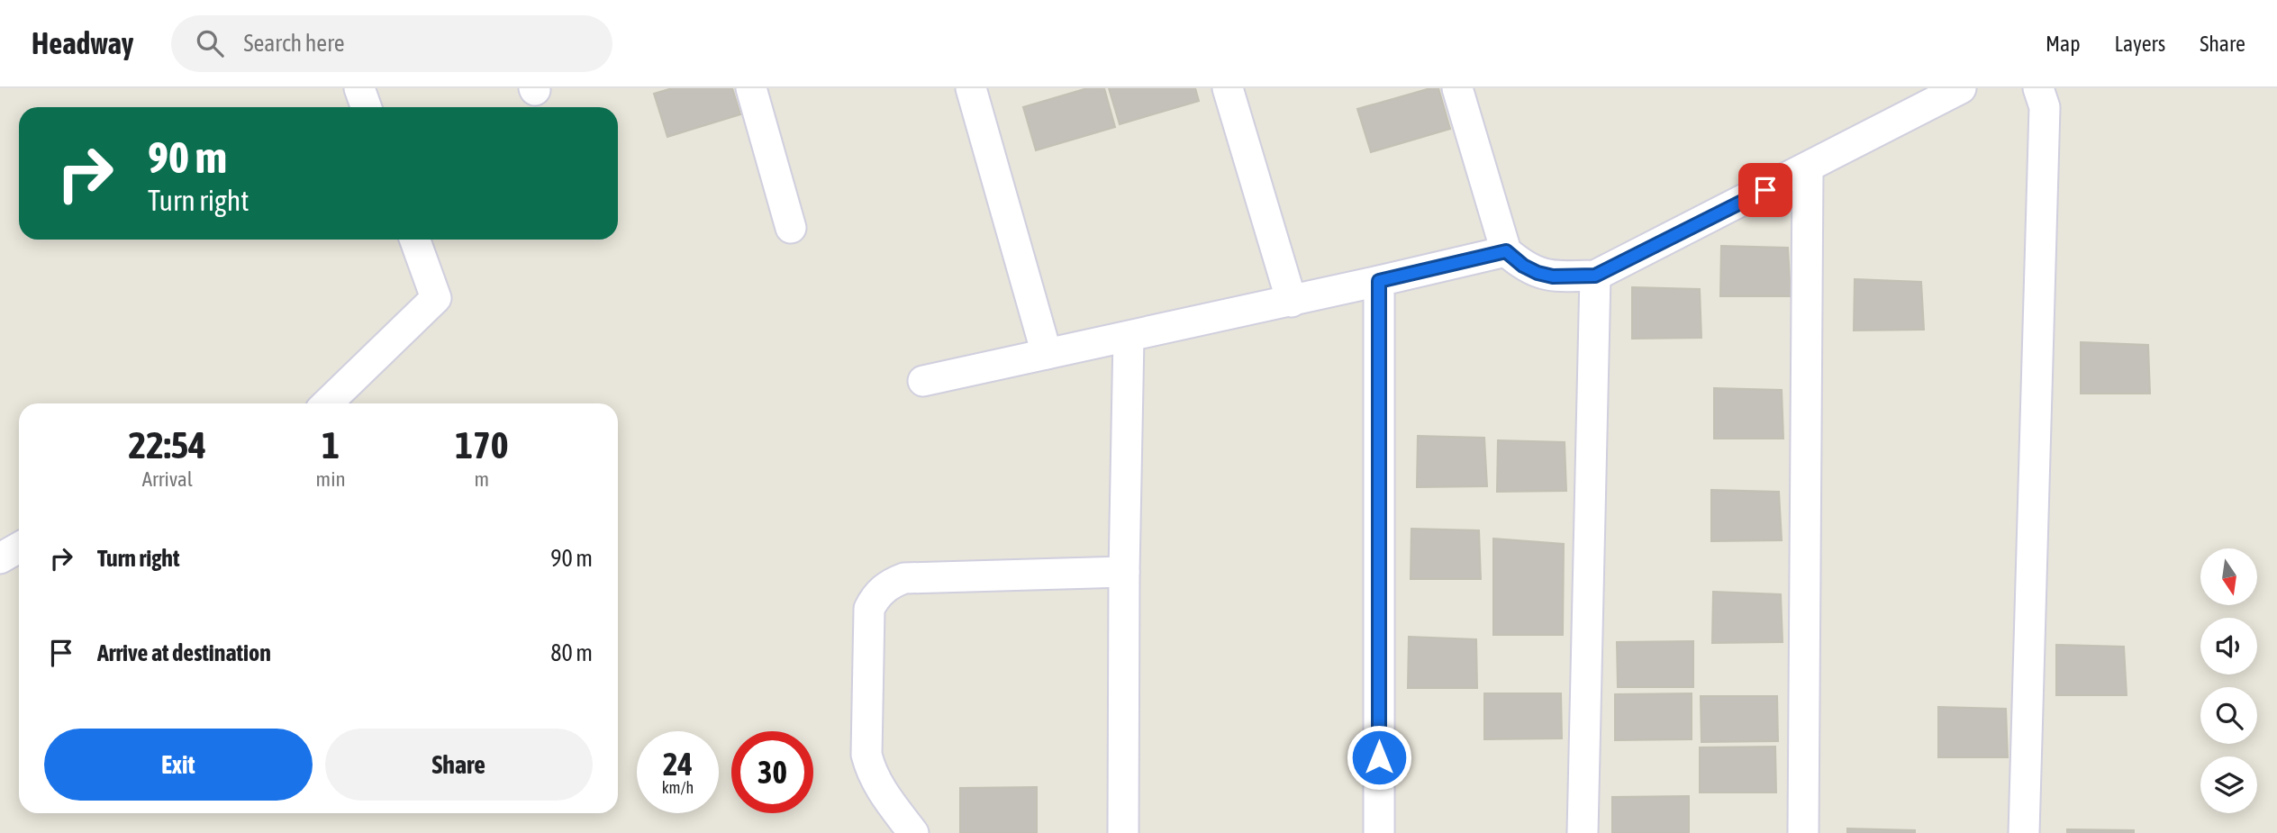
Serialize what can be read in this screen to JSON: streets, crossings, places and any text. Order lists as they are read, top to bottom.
{
  "north": "bottom",
  "page": {
    "header": "Headway",
    "search": "Search here",
    "nav": ["Map", "Layers", "Share"],
    "turn": ["90 m", "Turn right"],
    "eta": [
      "22:54",
      "Arrival",
      "1",
      "min",
      "170",
      "m"
    ],
    "list": [
      {
        "name": "Turn right",
        "value": "90 m"
      },
      {
        "name": "Arrive at destination",
        "value": "80 m"
      }
    ],
    "buttons": ["Exit", "Share"],
    "speed": "24 km/h",
    "limit": "30"
  }
}
